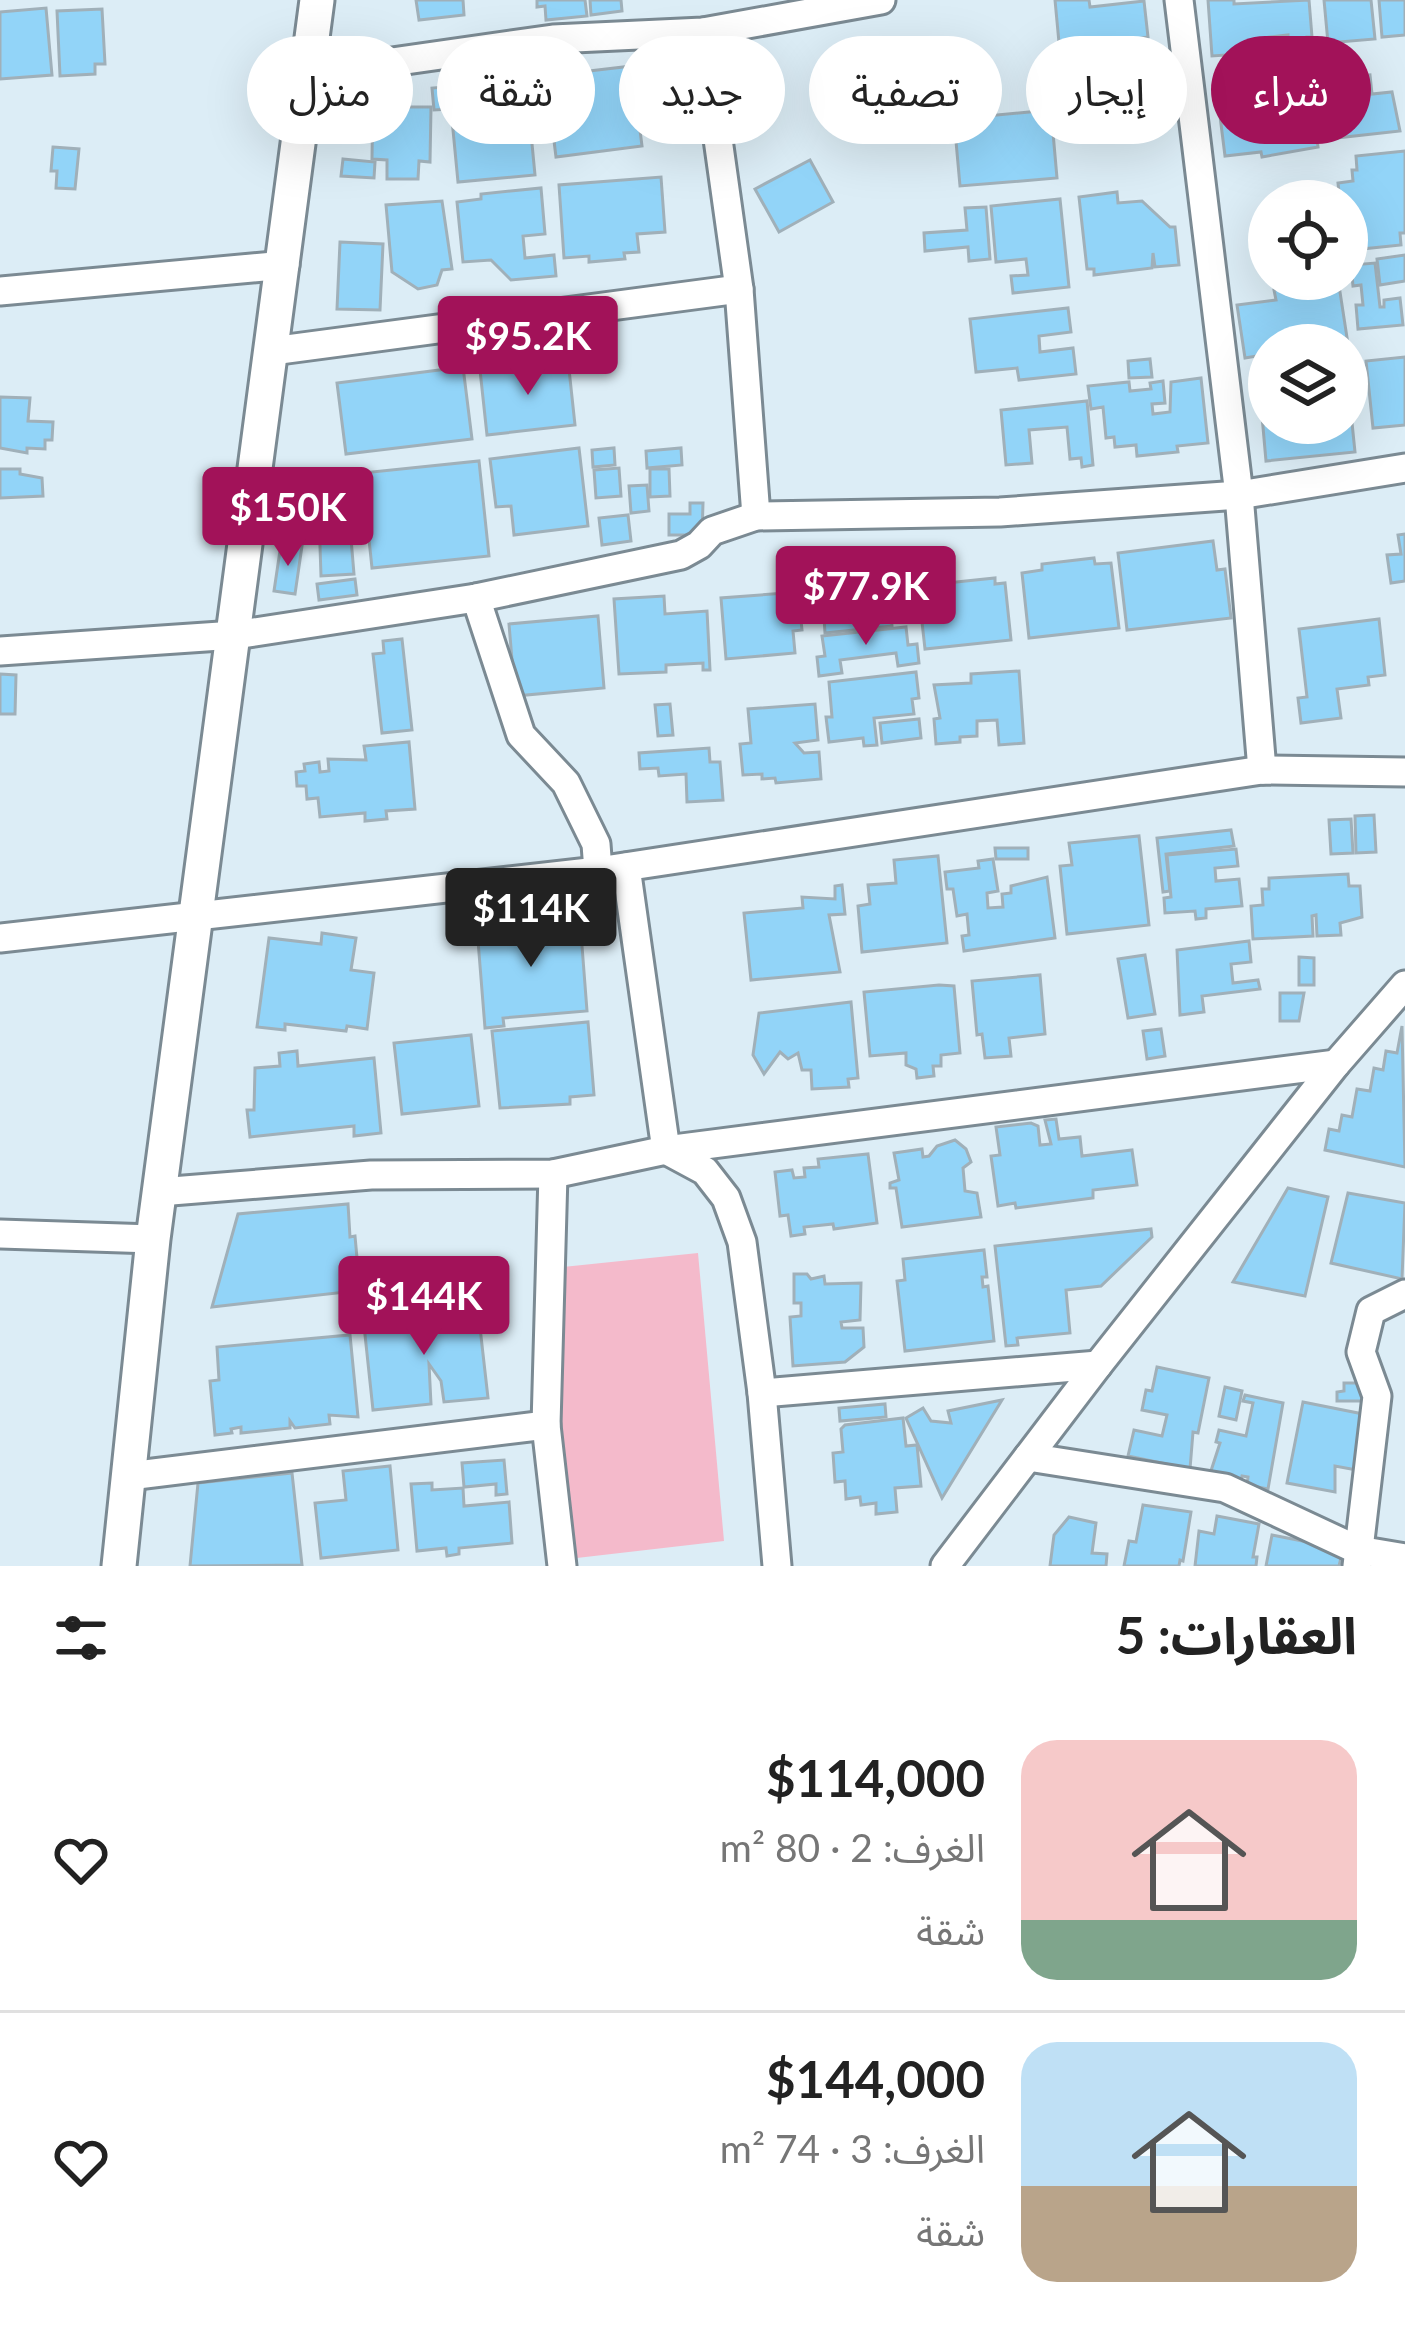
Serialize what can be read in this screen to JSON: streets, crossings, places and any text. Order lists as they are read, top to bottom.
{
  "page": {
    "chip": [
      "شراء",
      "إيجار",
      "تصفية",
      "جديد",
      "شقة",
      "منزل"
    ],
    "price": [
      "$95.2K",
      "$150K",
      "$77.9K",
      "$114K",
      "$144K"
    ],
    "heading": "العقارات: 5",
    "list": [
      {
        "name": "$114,000",
        "note": "الغرف: 2 · 80 m² · شقة"
      },
      {
        "name": "$144,000",
        "note": "الغرف: 3 · 74 m² · شقة"
      }
    ]
  }
}
